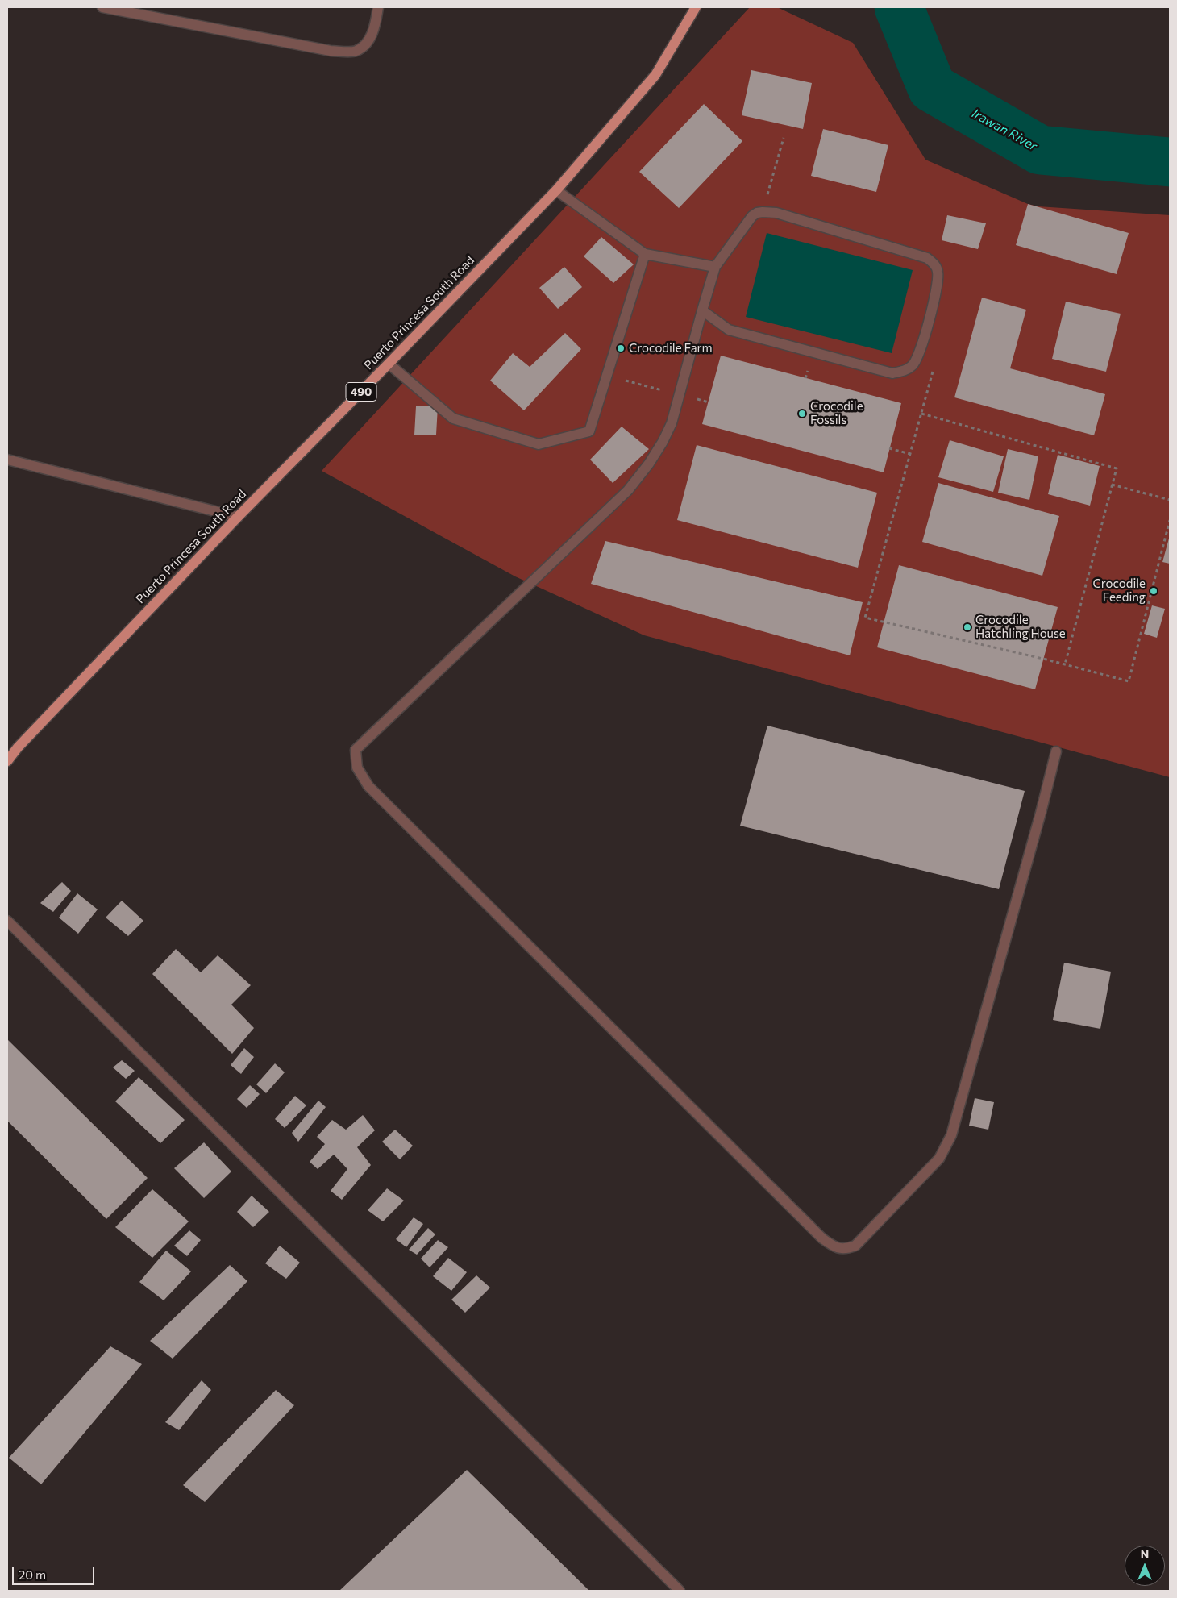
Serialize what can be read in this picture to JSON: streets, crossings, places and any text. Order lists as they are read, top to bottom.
{
  "streets": {
    "main road": ["Puerto Princesa South Road", "490"]
  },
  "water": ["Irawan River"],
  "places": [
    "Crocodile Farm",
    "Crocodile Fossils",
    "Crocodile Feeding",
    "Crocodile Hatchling House"
  ],
  "scale_bar": "20 m",
  "north": "top"
}
